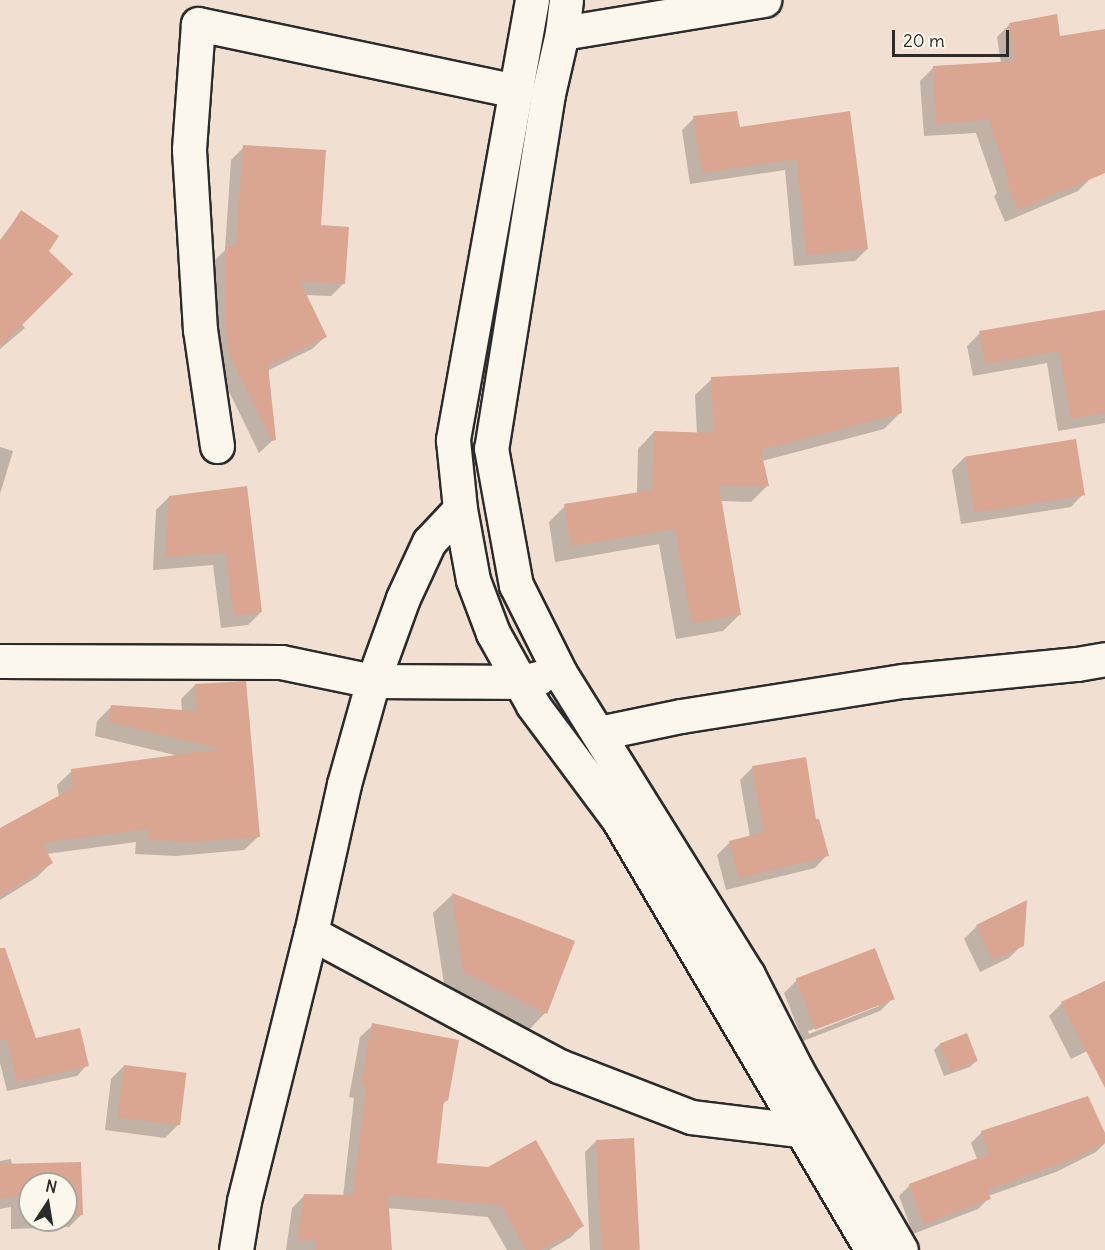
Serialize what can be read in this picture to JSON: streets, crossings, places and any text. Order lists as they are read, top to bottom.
{
  "scale_bar": "20 m",
  "north": "top"
}
